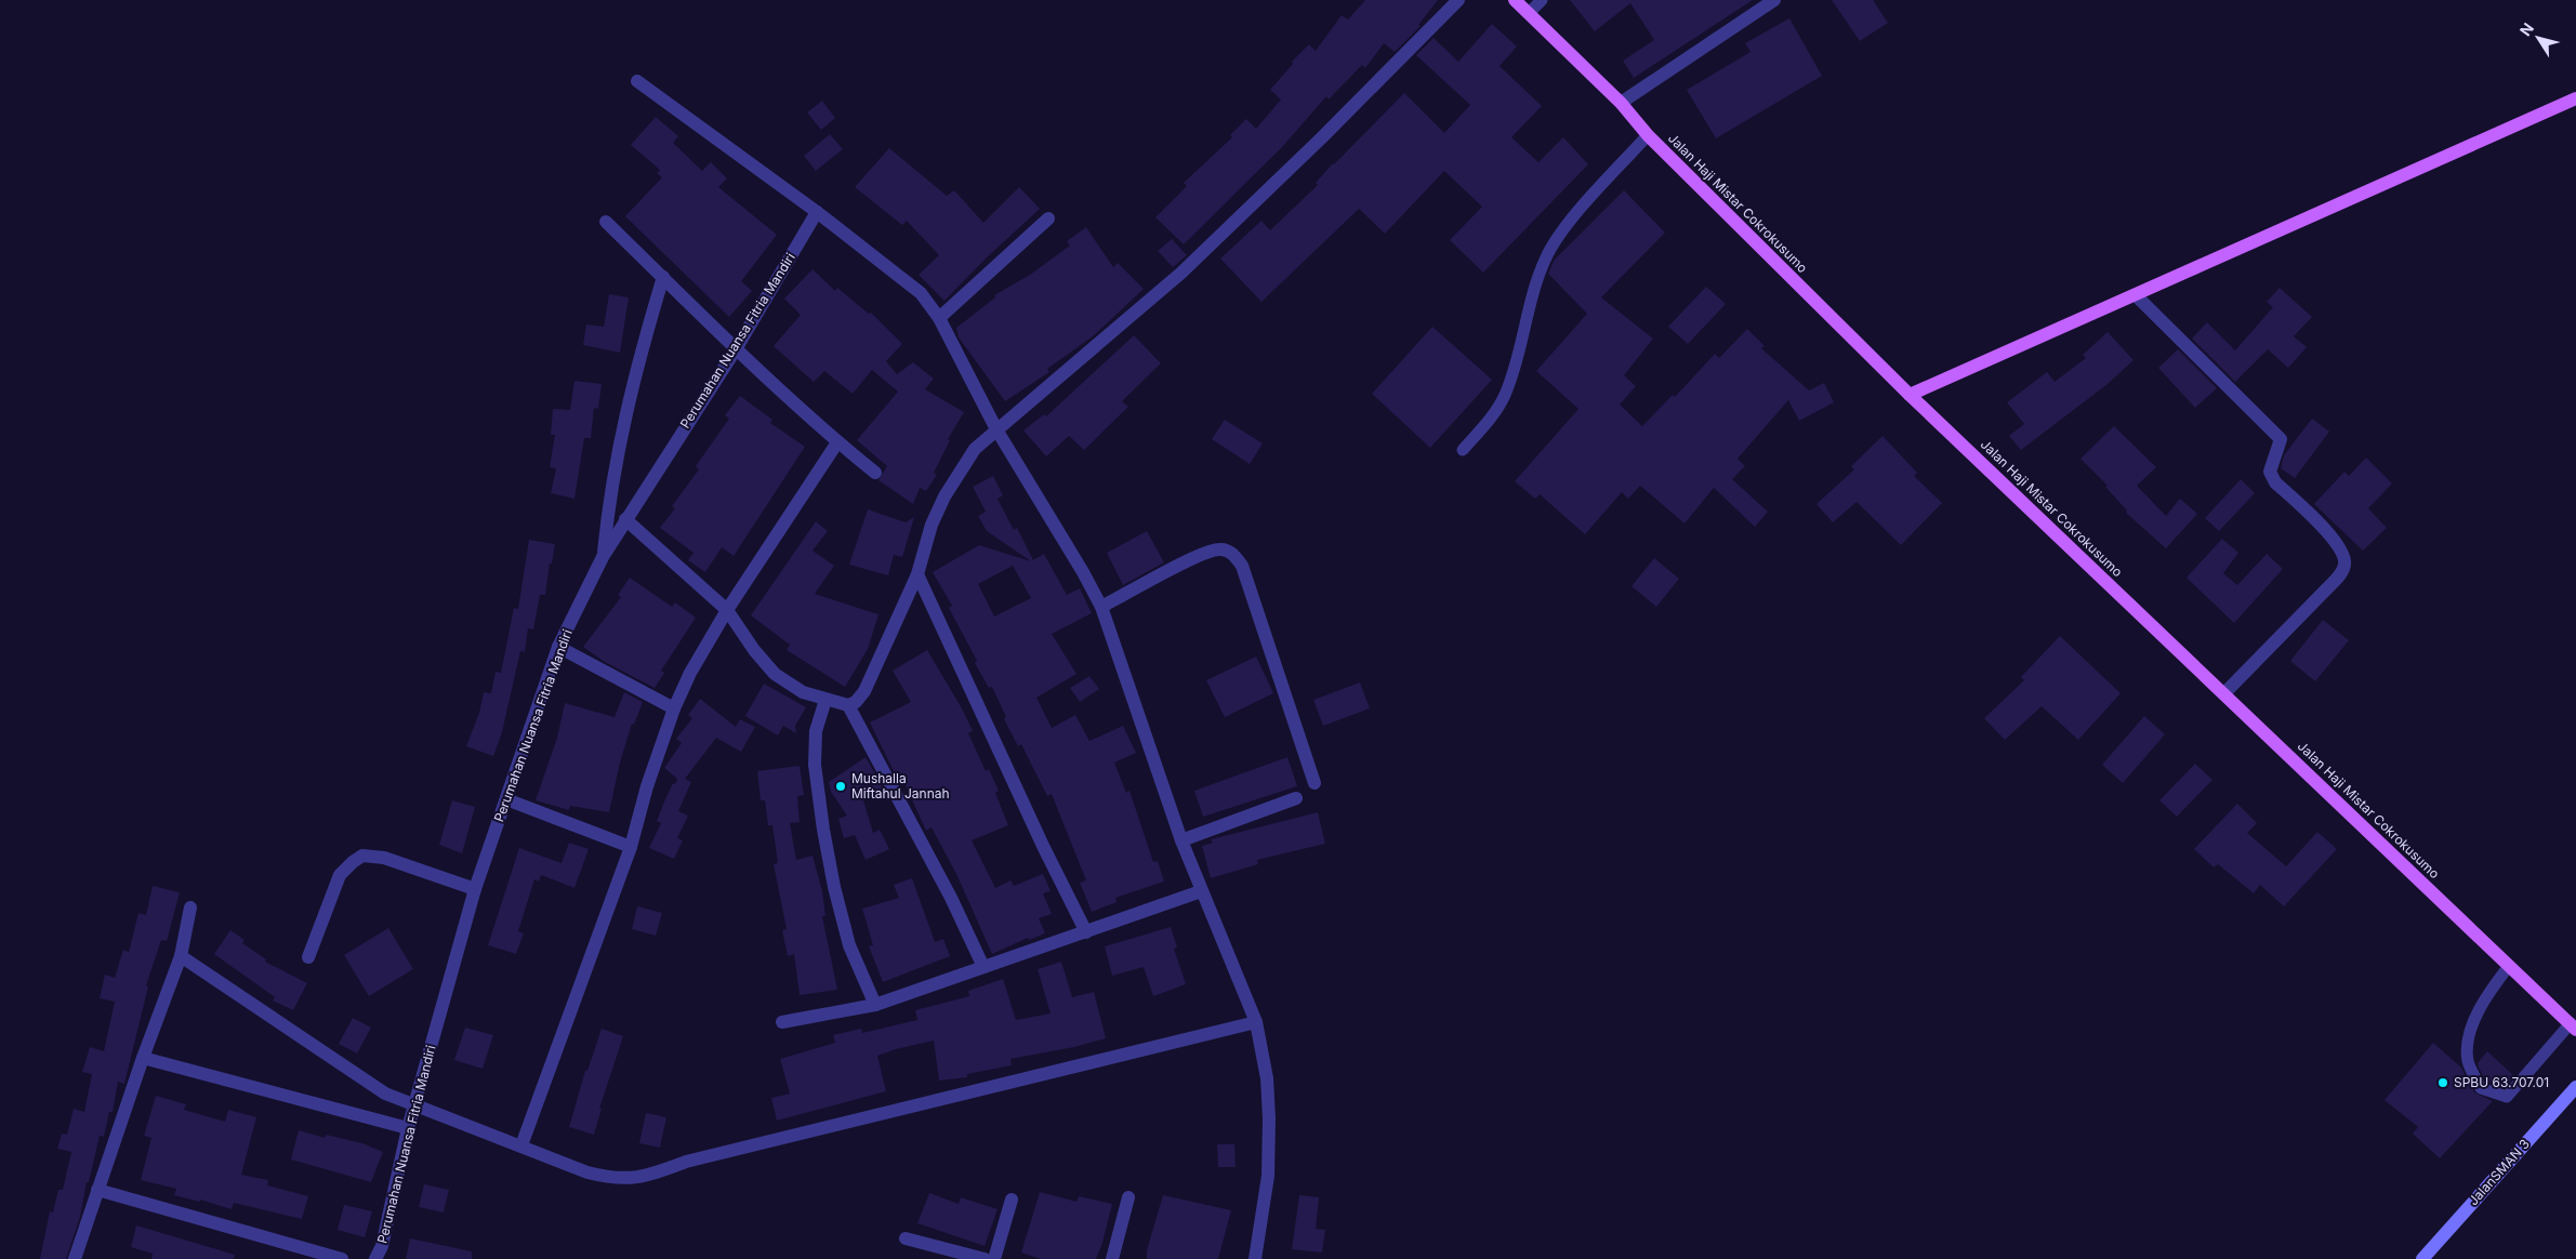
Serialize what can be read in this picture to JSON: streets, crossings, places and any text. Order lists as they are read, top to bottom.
{
  "streets": {
    "main road": ["Jalan Haji Mistar Cokrokusumo"],
    "street": ["Perumahan Nuansa Fitria Mandiri", "JalanSMAN 3"]
  },
  "places": ["Mushalla Miftahul Jannah", "SPBU 63.707.01"],
  "north": "top left"
}
